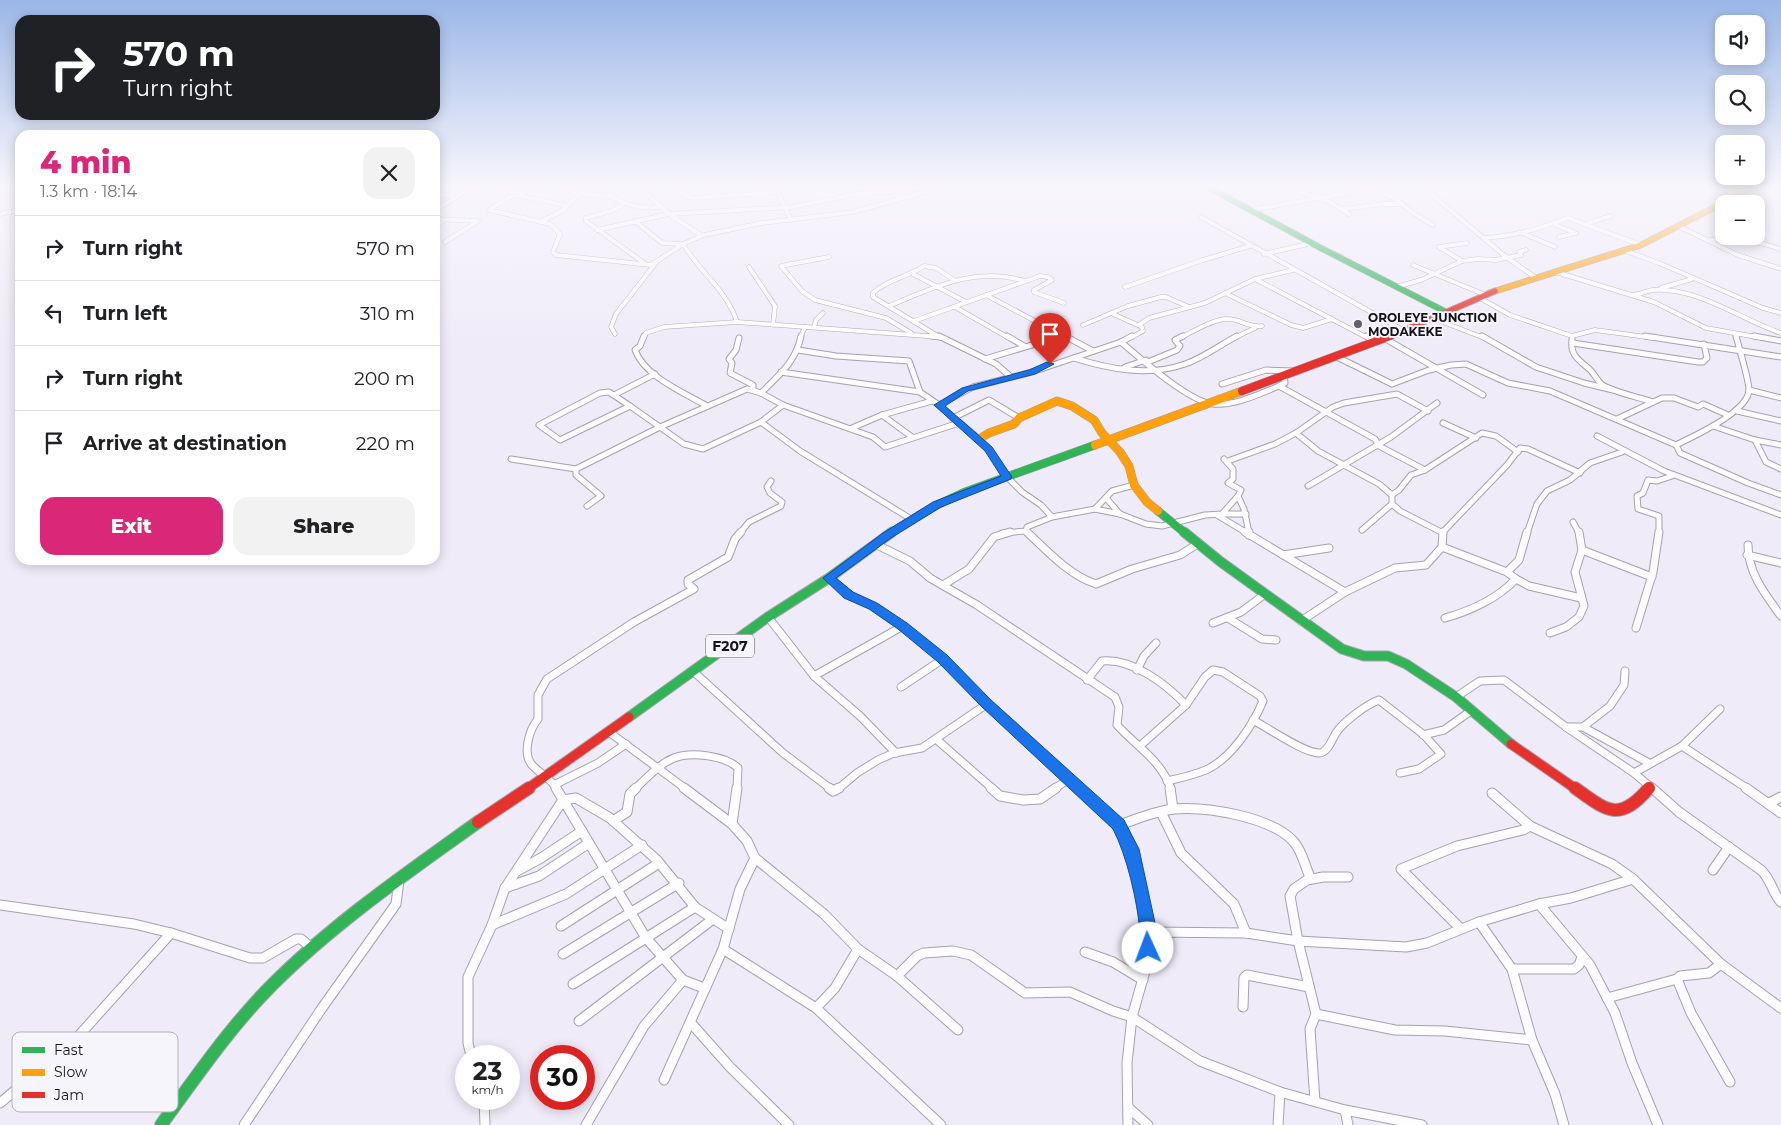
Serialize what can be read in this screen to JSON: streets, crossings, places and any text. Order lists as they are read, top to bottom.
{
  "streets": {
    "main road": ["F207"]
  },
  "places": ["OROLEYE JUNCTION MODAKEKE"],
  "legend": ["Fast", "Slow", "Jam"],
  "page": {
    "map_buttons": ["+", "−"],
    "turn": ["570 m", "Turn right"],
    "heading": ["4 min", "1.3 km · 18:14"],
    "list": [
      {
        "name": "Turn right",
        "value": "570 m"
      },
      {
        "name": "Turn left",
        "value": "310 m"
      },
      {
        "name": "Turn right",
        "value": "200 m"
      },
      {
        "name": "Arrive at destination",
        "value": "220 m"
      }
    ],
    "buttons": ["Exit", "Share"],
    "speed": "23 km/h",
    "limit": "30"
  }
}
